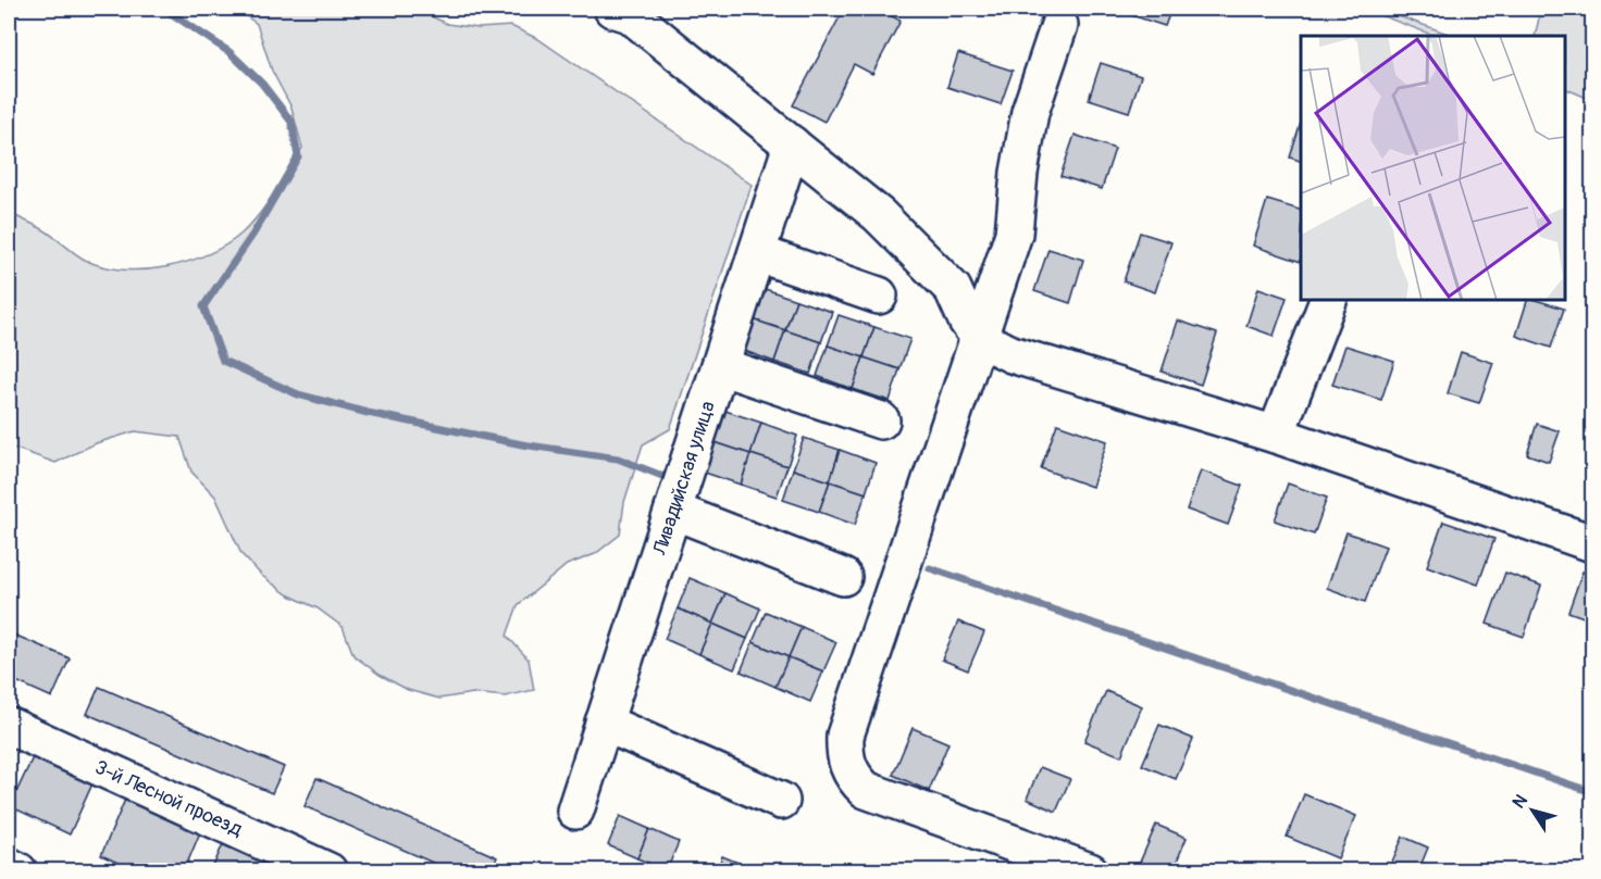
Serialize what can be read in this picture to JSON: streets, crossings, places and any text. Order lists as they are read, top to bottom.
{
  "streets": {
    "street": ["Ливадийская улица", "3-й Лесной проезд"]
  },
  "north": "top left"
}
